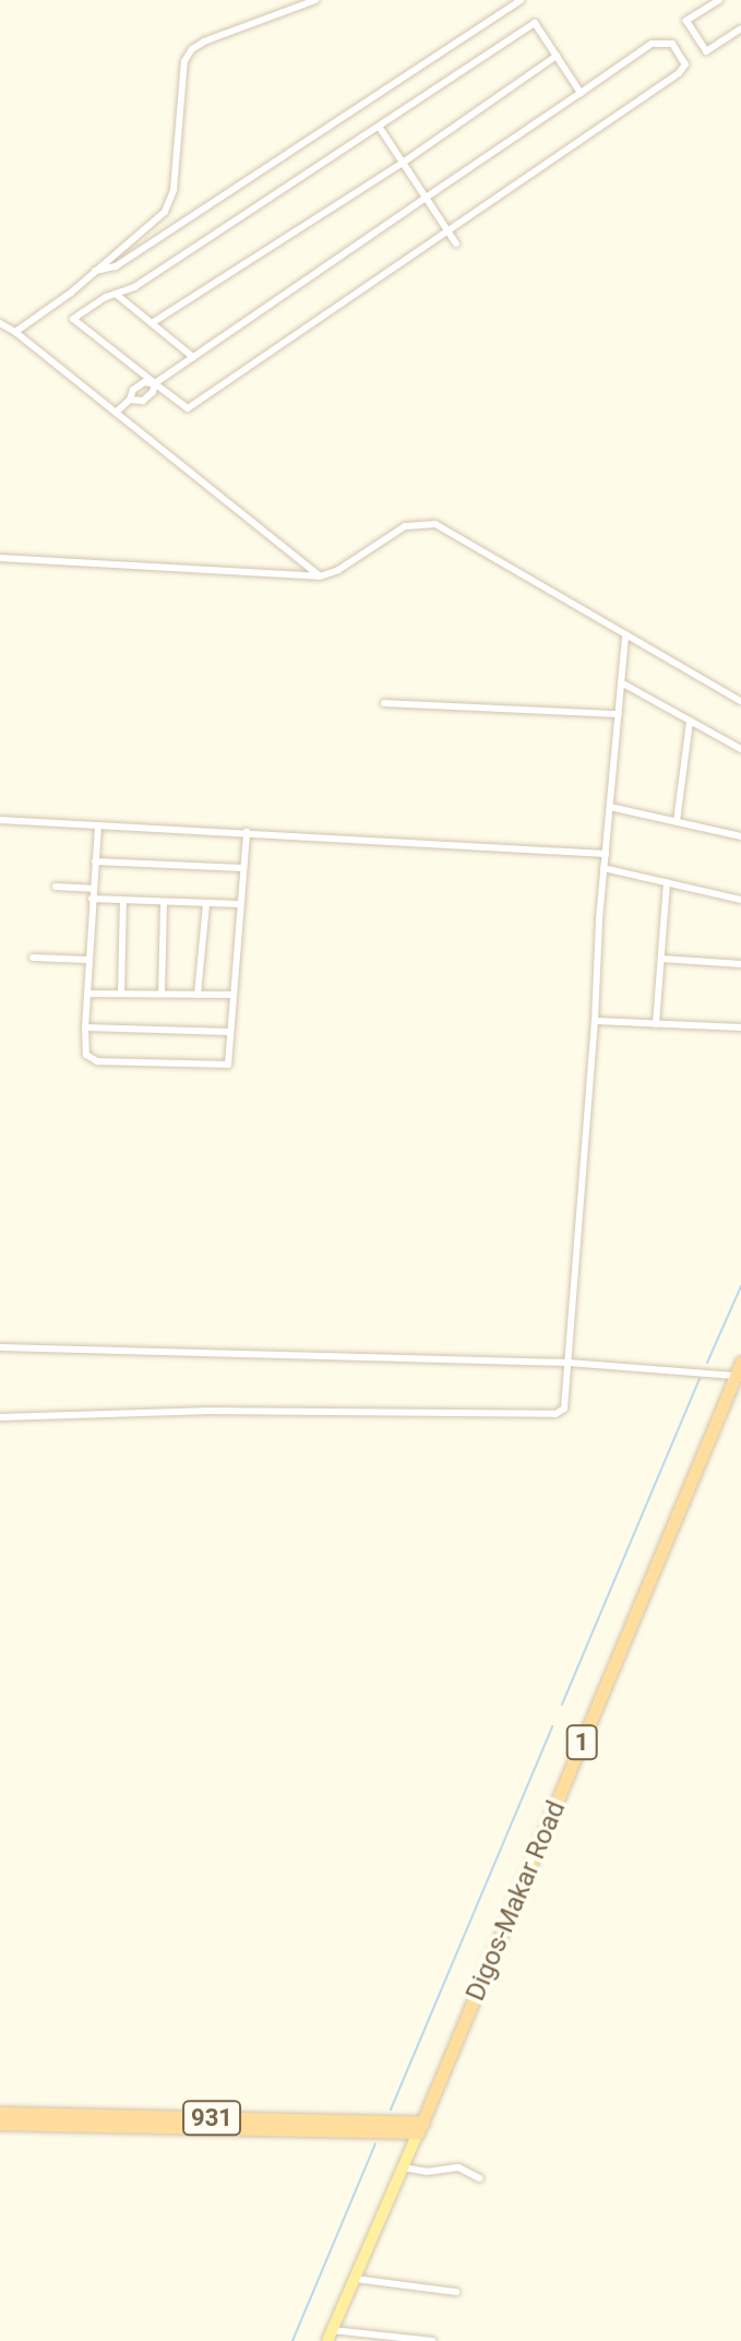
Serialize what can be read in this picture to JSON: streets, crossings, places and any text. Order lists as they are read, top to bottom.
{
  "streets": {
    "highway": ["1", "Digos-Makar Road", "931"]
  },
  "crossings": [
    ["Digos-Makar Road", "931"]
  ]
}
